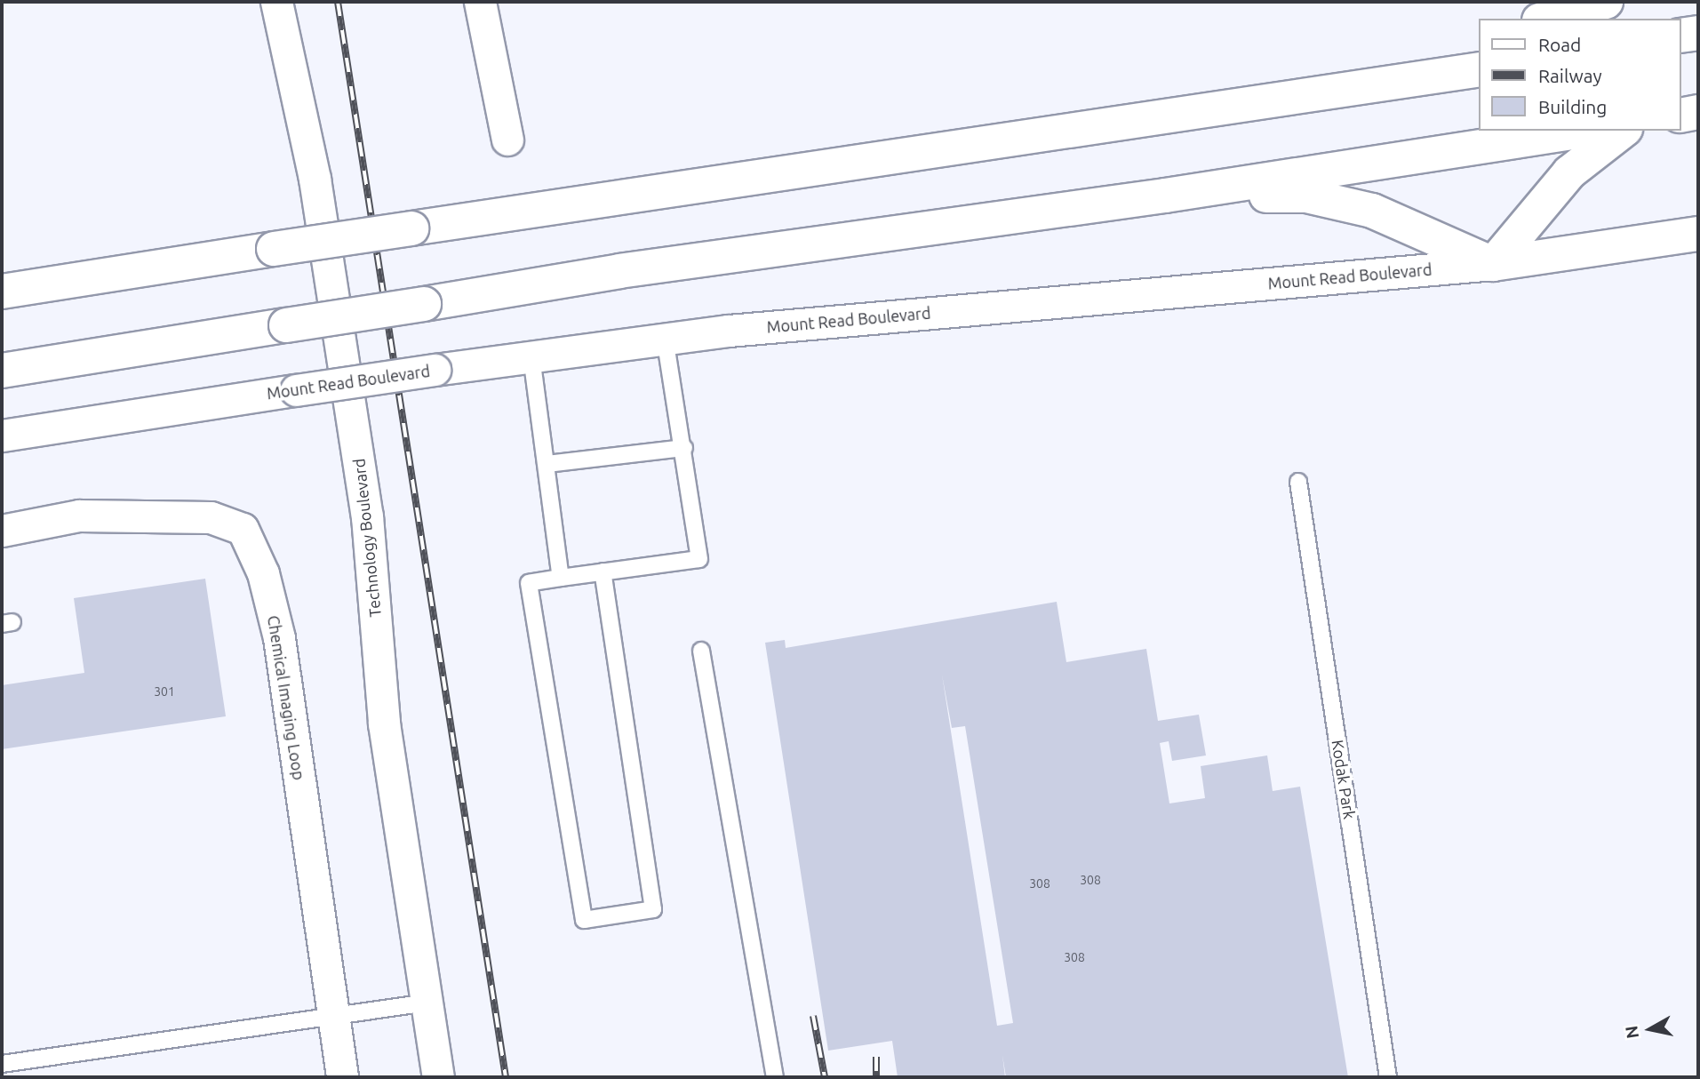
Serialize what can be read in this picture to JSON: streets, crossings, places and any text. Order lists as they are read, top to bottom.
{
  "streets": {
    "main road": ["Mount Read Boulevard"],
    "street": ["Technology Boulevard", "Chemical Imaging Loop"],
    "lane": ["Kodak Park"]
  },
  "house_numbers": [
    "301",
    "308",
    "308",
    "308"
  ],
  "legend": ["Road", "Railway", "Building"],
  "north": "left"
}
